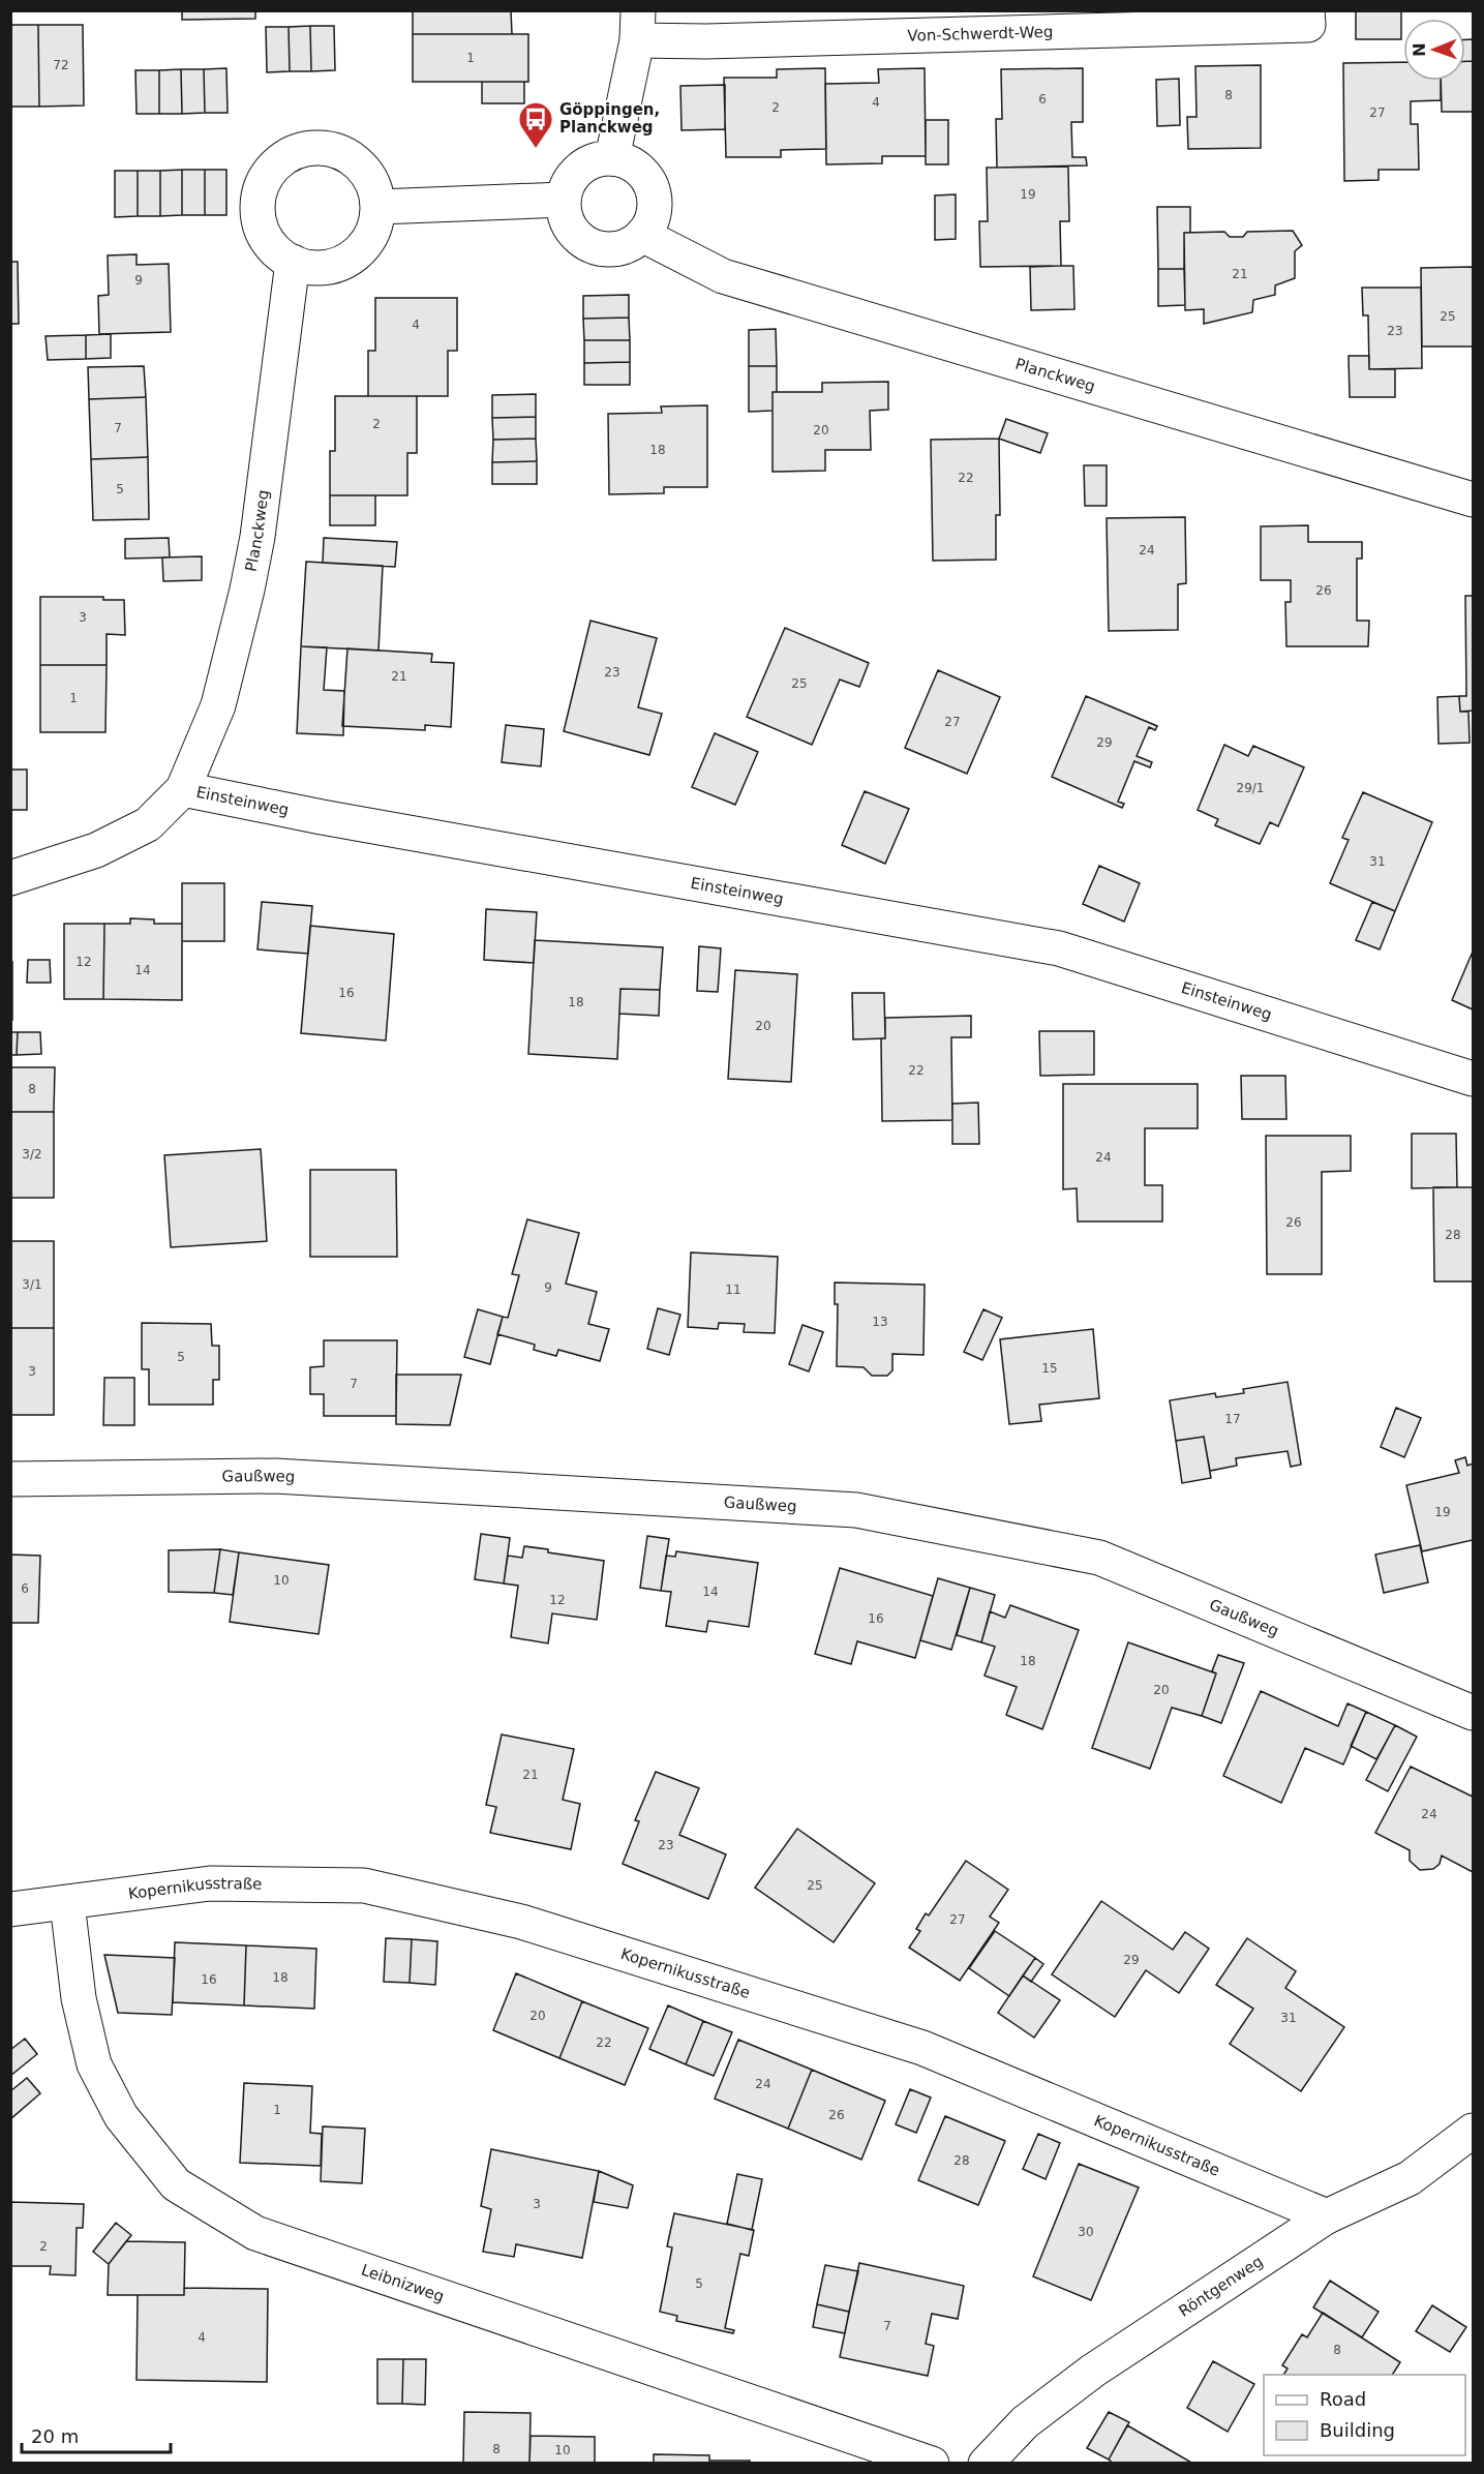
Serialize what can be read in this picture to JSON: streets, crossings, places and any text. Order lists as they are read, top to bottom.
{
  "streets": {
    "street": [
      "Von-Schwerdt-Weg",
      "Planckweg",
      "Einsteinweg",
      "Gaußweg",
      "Kopernikusstraße",
      "Leibnizweg",
      "Röntgenweg"
    ]
  },
  "crossings": [
    ["Planckweg", "Einsteinweg"],
    ["Kopernikusstraße", "Leibnizweg"],
    ["Kopernikusstraße", "Röntgenweg"]
  ],
  "places": {
    "bus stop": ["Göppingen, Planckweg"]
  },
  "house_numbers": [
    "1",
    "72",
    "8",
    "6",
    "4",
    "2",
    "27",
    "19",
    "21",
    "9",
    "25",
    "4",
    "23",
    "2",
    "7",
    "20",
    "18",
    "22",
    "5",
    "24",
    "26",
    "3",
    "23",
    "21",
    "25",
    "1",
    "27",
    "29",
    "29/1",
    "31",
    "12",
    "14",
    "16",
    "18",
    "20",
    "22",
    "8",
    "3/2",
    "24",
    "26",
    "28",
    "3/1",
    "9",
    "11",
    "13",
    "5",
    "15",
    "3",
    "7",
    "17",
    "19",
    "10",
    "6",
    "14",
    "12",
    "16",
    "18",
    "20",
    "21",
    "24",
    "23",
    "25",
    "27",
    "29",
    "18",
    "16",
    "20",
    "31",
    "22",
    "24",
    "1",
    "26",
    "28",
    "3",
    "30",
    "2",
    "5",
    "7",
    "4",
    "8",
    "8",
    "10"
  ],
  "legend": ["Road", "Building"],
  "scale_bar": "20 m",
  "north": "left"
}
